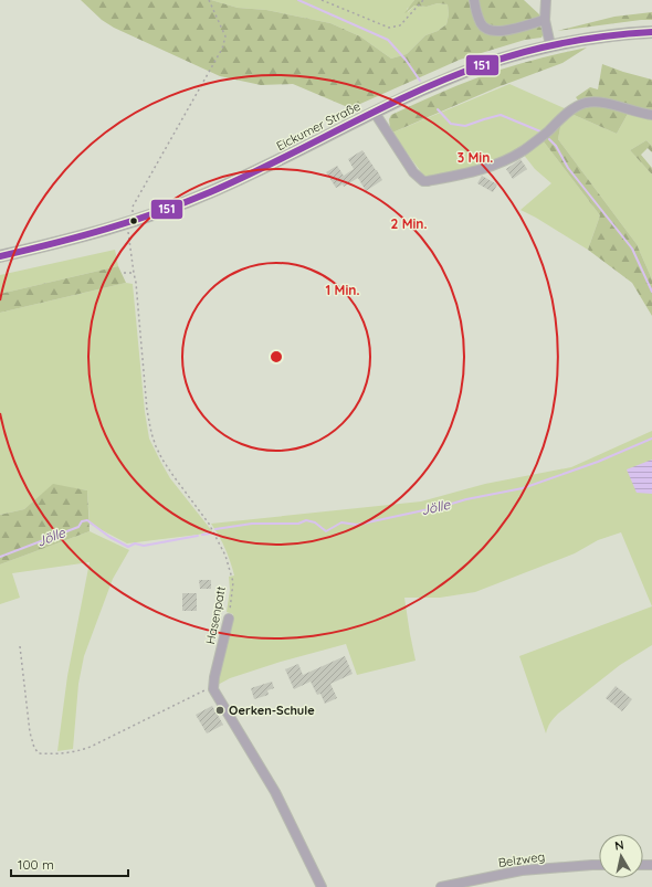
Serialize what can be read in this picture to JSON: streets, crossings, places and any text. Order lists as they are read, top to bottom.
{
  "streets": {
    "main road": ["Eickumer Straße"],
    "street": ["Hasenpatt", "Belzweg"]
  },
  "crossings": [
    ["Eickumer Straße", "Hasenpatt"]
  ],
  "water": ["Jölle"],
  "places": ["Oerken-Schule"],
  "lines": ["transit line 151"],
  "scale_bar": "100 m",
  "north": "top",
  "rings": ["3 Min.", "2 Min.", "1 Min."]
}
